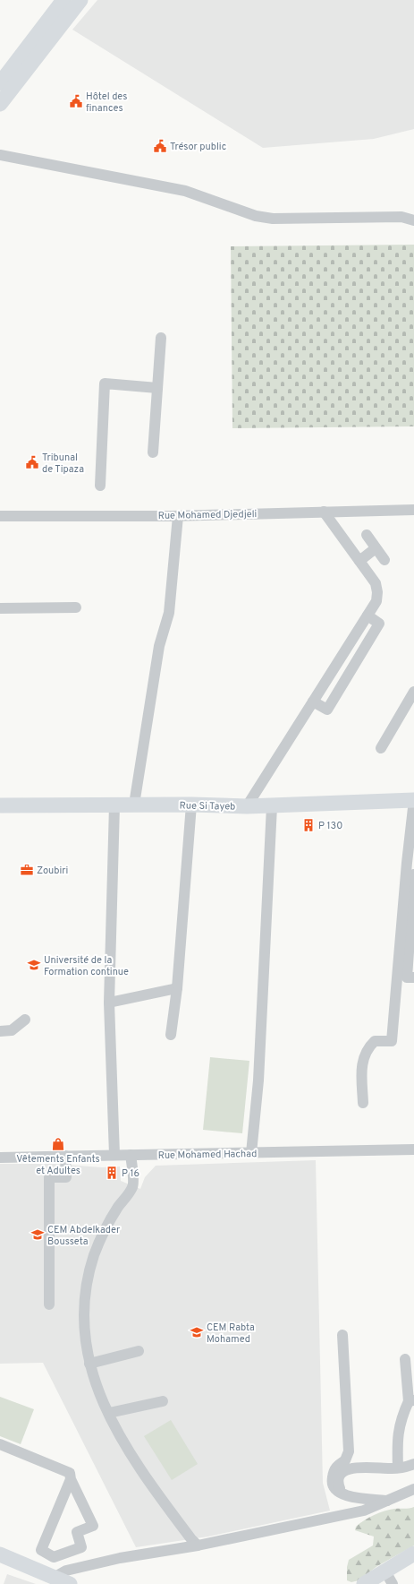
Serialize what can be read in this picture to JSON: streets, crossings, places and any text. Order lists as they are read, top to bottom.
{
  "streets": {
    "main road": ["Rue Si Tayeb"],
    "street": ["Rue Mohamed Djedjeli", "Rue Mohamed Hachad"]
  },
  "places": {
    "public building": ["Hôtel des finances", "Trésor public", "Tribunal de Tipaza"],
    "building": ["P 130", "P 16"],
    "office": ["Zoubiri"],
    "school or university": ["Université de la Formation continue", "CEM Abdelkader Bousseta", "CEM Rabta Mohamed"],
    "shop": ["Vêtements Enfants et Adultes"]
  }
}
